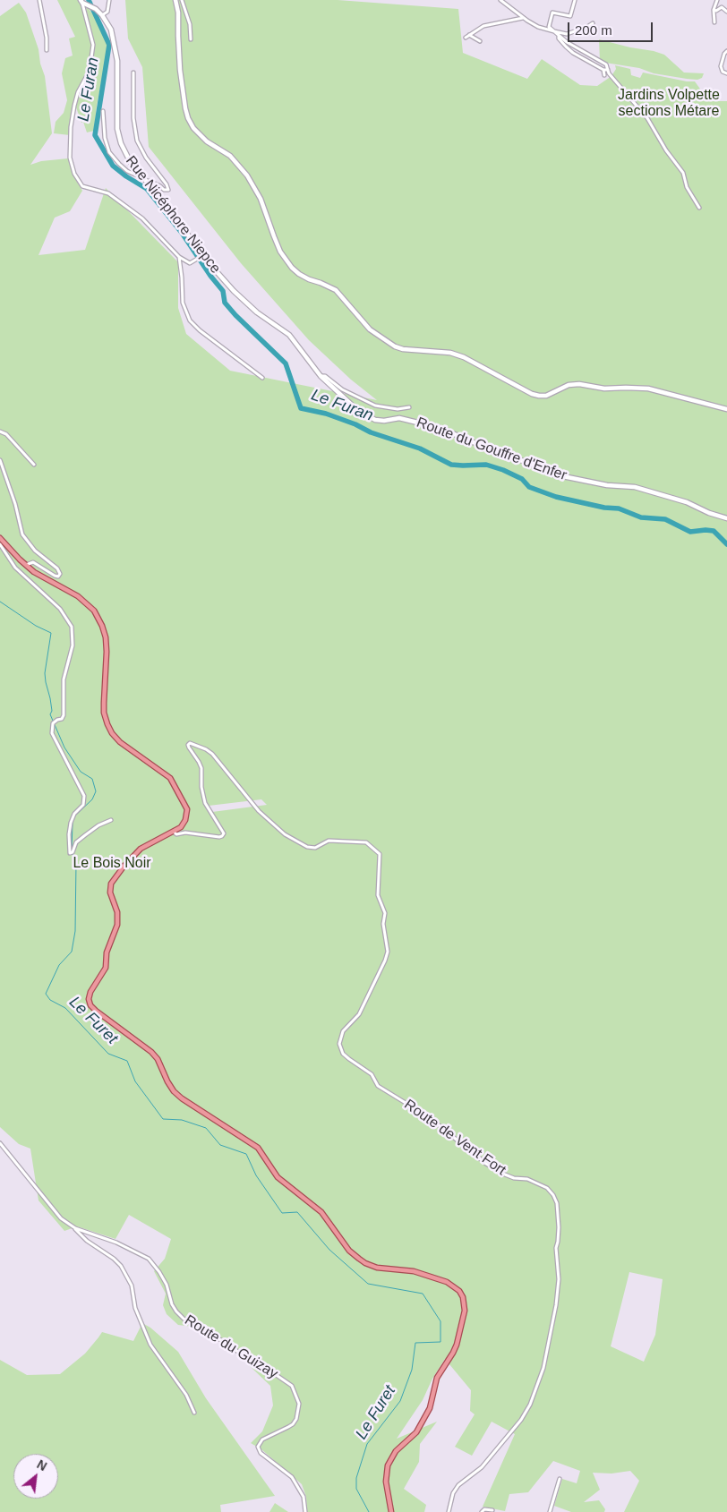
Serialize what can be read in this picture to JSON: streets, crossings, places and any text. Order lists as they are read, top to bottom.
{
  "streets": {
    "street": [
      "Rue Nicéphore Niepce",
      "Route du Gouffre d'Enfer",
      "Route de Vent Fort",
      "Route du Guizay"
    ]
  },
  "crossings": [
    ["Rue Nicéphore Niepce", "Route du Gouffre d'Enfer"]
  ],
  "water": ["Le Furan", "Le Furet"],
  "parks": ["Jardins Volpette sections Métare", "Le Bois Noir"],
  "scale_bar": "200 m",
  "north": "top right"
}
